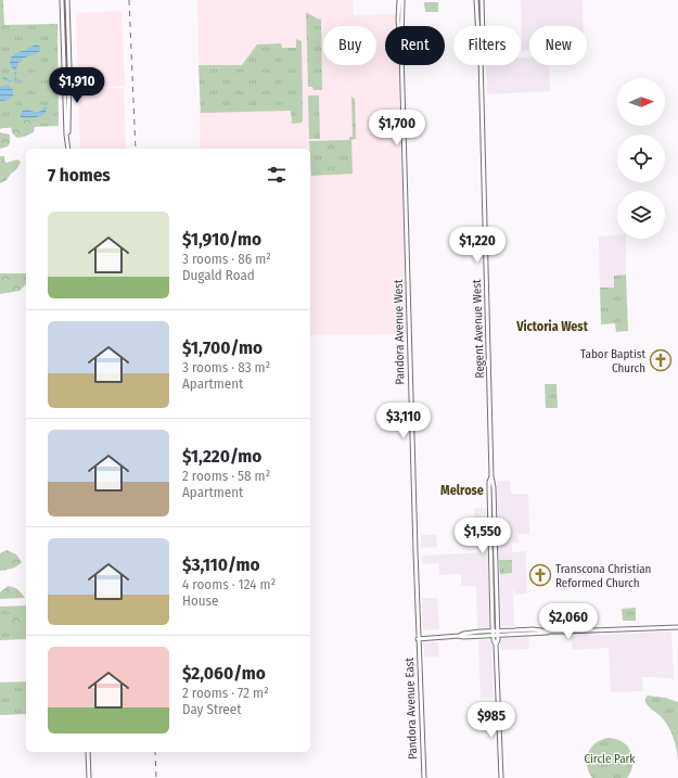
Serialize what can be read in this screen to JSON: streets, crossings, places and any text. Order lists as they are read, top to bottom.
{
  "streets": {
    "main road": ["Regent Avenue West", "Pandora Avenue West", "Pandora Avenue East"]
  },
  "crossings": [
    ["Pandora Avenue West", "Pandora Avenue East"]
  ],
  "districts": ["Victoria West", "Melrose"],
  "parks": ["Circle Park"],
  "places": {
    "church": ["Tabor Baptist Church", "Transcona Christian Reformed Church"]
  },
  "north": "right",
  "page": {
    "chip": [
      "Buy",
      "Rent",
      "Filters",
      "New"
    ],
    "price": [
      "$1,910",
      "$1,700",
      "$1,220",
      "$3,110",
      "$1,550",
      "$2,060",
      "$985"
    ],
    "heading": "7 homes",
    "list": [
      {
        "name": "$1,910/mo",
        "note": "3 rooms · 86 m² · Dugald Road"
      },
      {
        "name": "$1,700/mo",
        "note": "3 rooms · 83 m² · Apartment"
      },
      {
        "name": "$1,220/mo",
        "note": "2 rooms · 58 m² · Apartment"
      },
      {
        "name": "$3,110/mo",
        "note": "4 rooms · 124 m² · House"
      },
      {
        "name": "$2,060/mo",
        "note": "2 rooms · 72 m² · Day Street"
      }
    ]
  }
}
